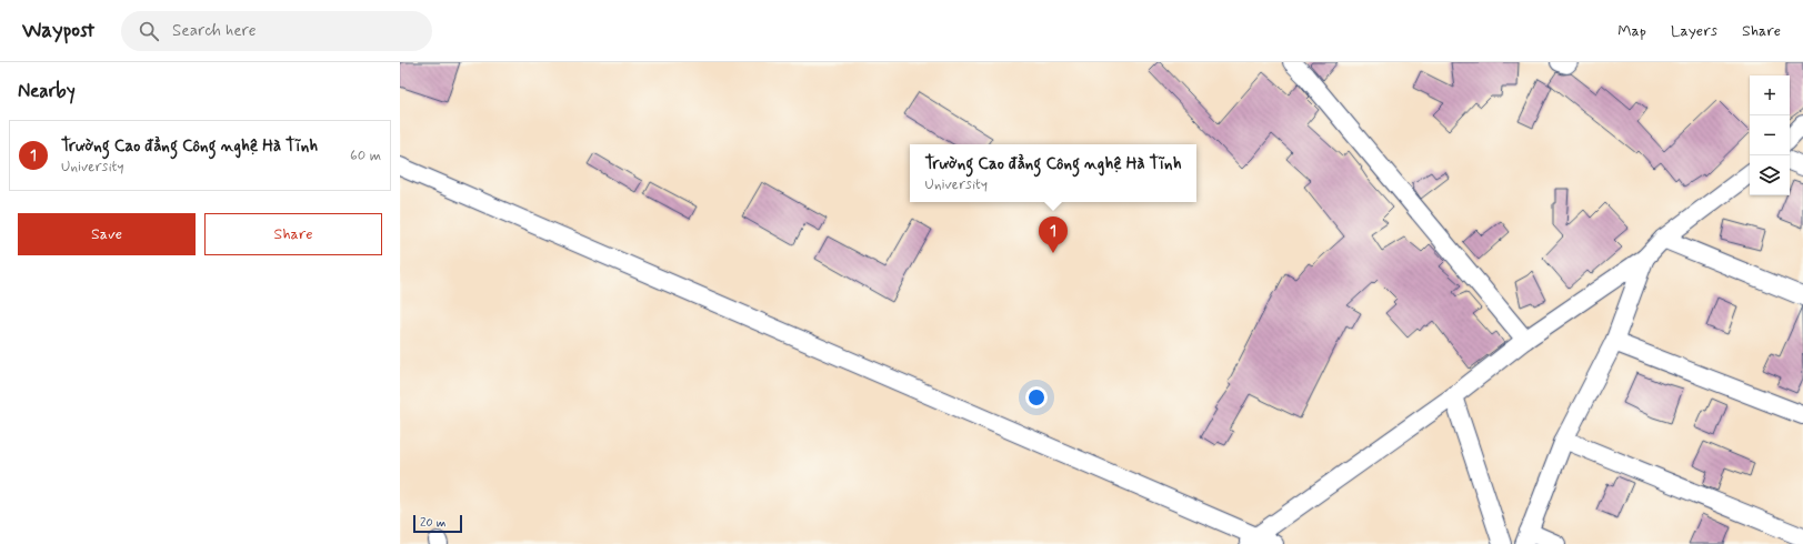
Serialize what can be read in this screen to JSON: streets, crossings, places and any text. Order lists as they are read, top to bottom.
{
  "scale_bar": "20 m",
  "page": {
    "header": "Waypost",
    "search": "Search here",
    "nav": ["Map", "Layers", "Share"],
    "heading": "Nearby",
    "map_buttons": ["+", "−"],
    "list": [
      {
        "mark": "1",
        "name": "Trường Cao đẳng Công nghệ Hà Tĩnh",
        "note": "University",
        "value": "60 m"
      }
    ],
    "popup": ["Trường Cao đẳng Công nghệ Hà Tĩnh", "University"],
    "buttons": ["Save", "Share"],
    "pins": "1",
    "scale": "20 m"
  }
}
